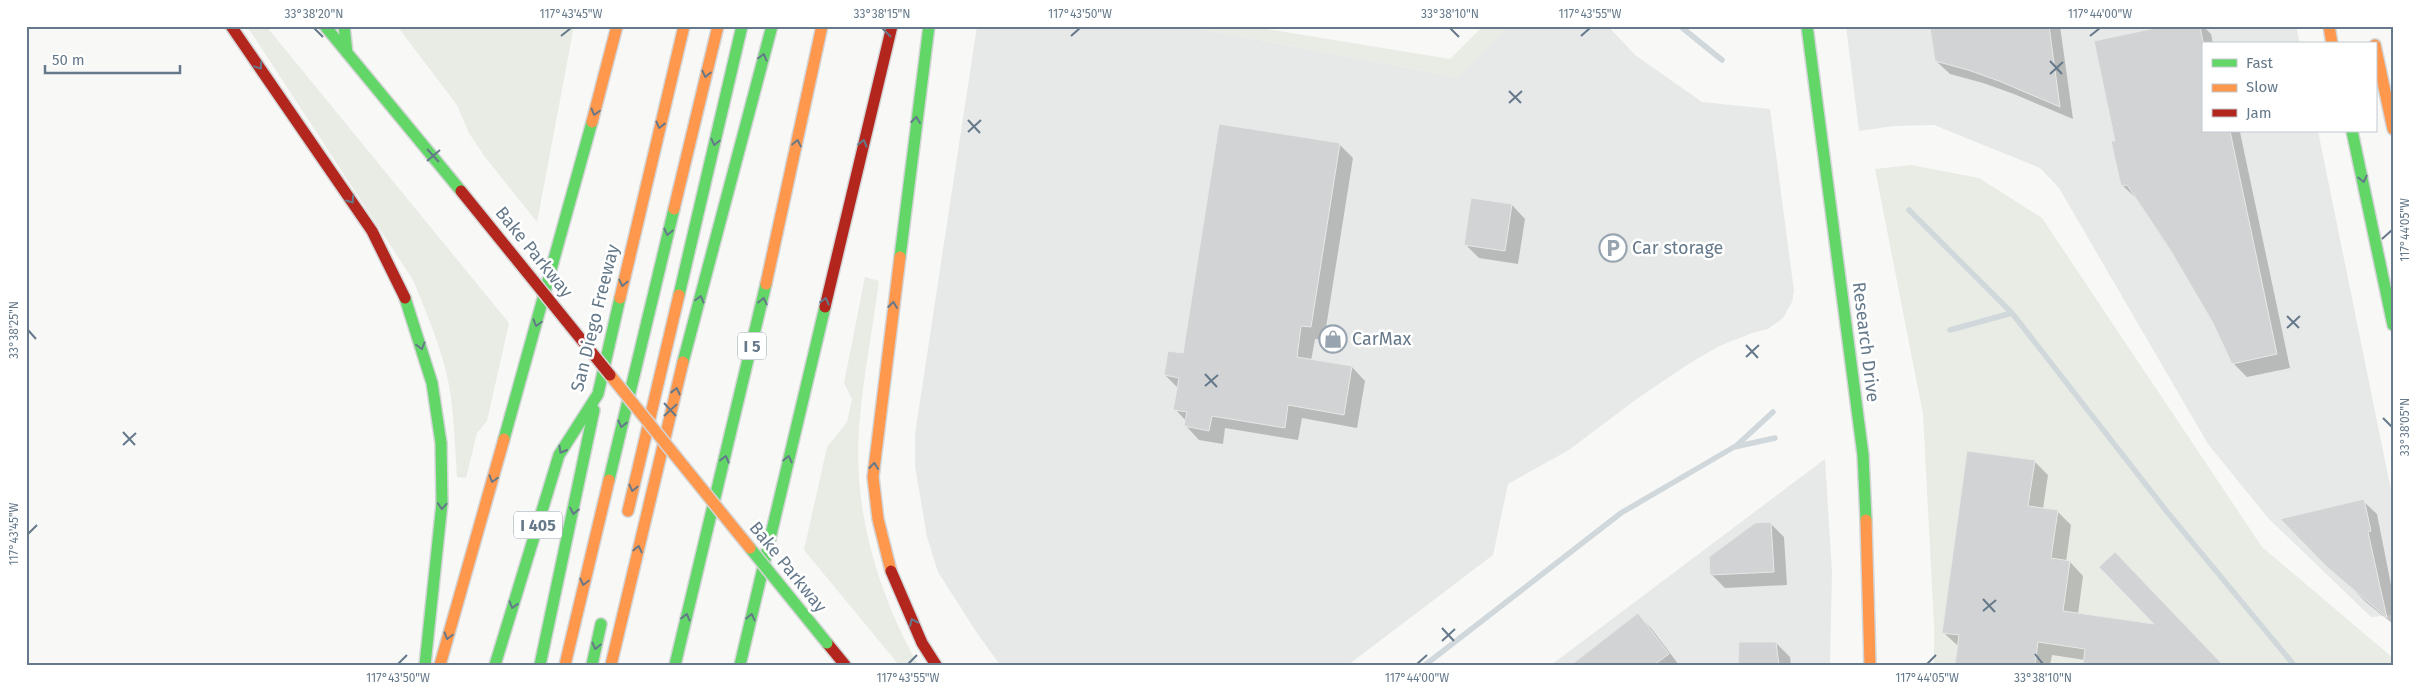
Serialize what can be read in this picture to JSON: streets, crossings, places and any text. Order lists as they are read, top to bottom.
{
  "streets": {
    "main road": [
      "Bake Parkway",
      "San Diego Freeway",
      "Research Drive",
      "I 5",
      "I 405"
    ]
  },
  "places": {
    "parking": ["Car storage"],
    "shop": ["CarMax"]
  },
  "legend": ["Fast", "Slow", "Jam"],
  "scale_bar": "50 m",
  "coordinates": [
    "33°38'20\"N",
    "117°43'45\"W",
    "33°38'15\"N",
    "117°43'50\"W",
    "33°38'10\"N",
    "117°43'55\"W",
    "117°44'00\"W",
    "117°44'05\"W",
    "33°38'25\"N",
    "33°38'05\"N"
  ]
}
